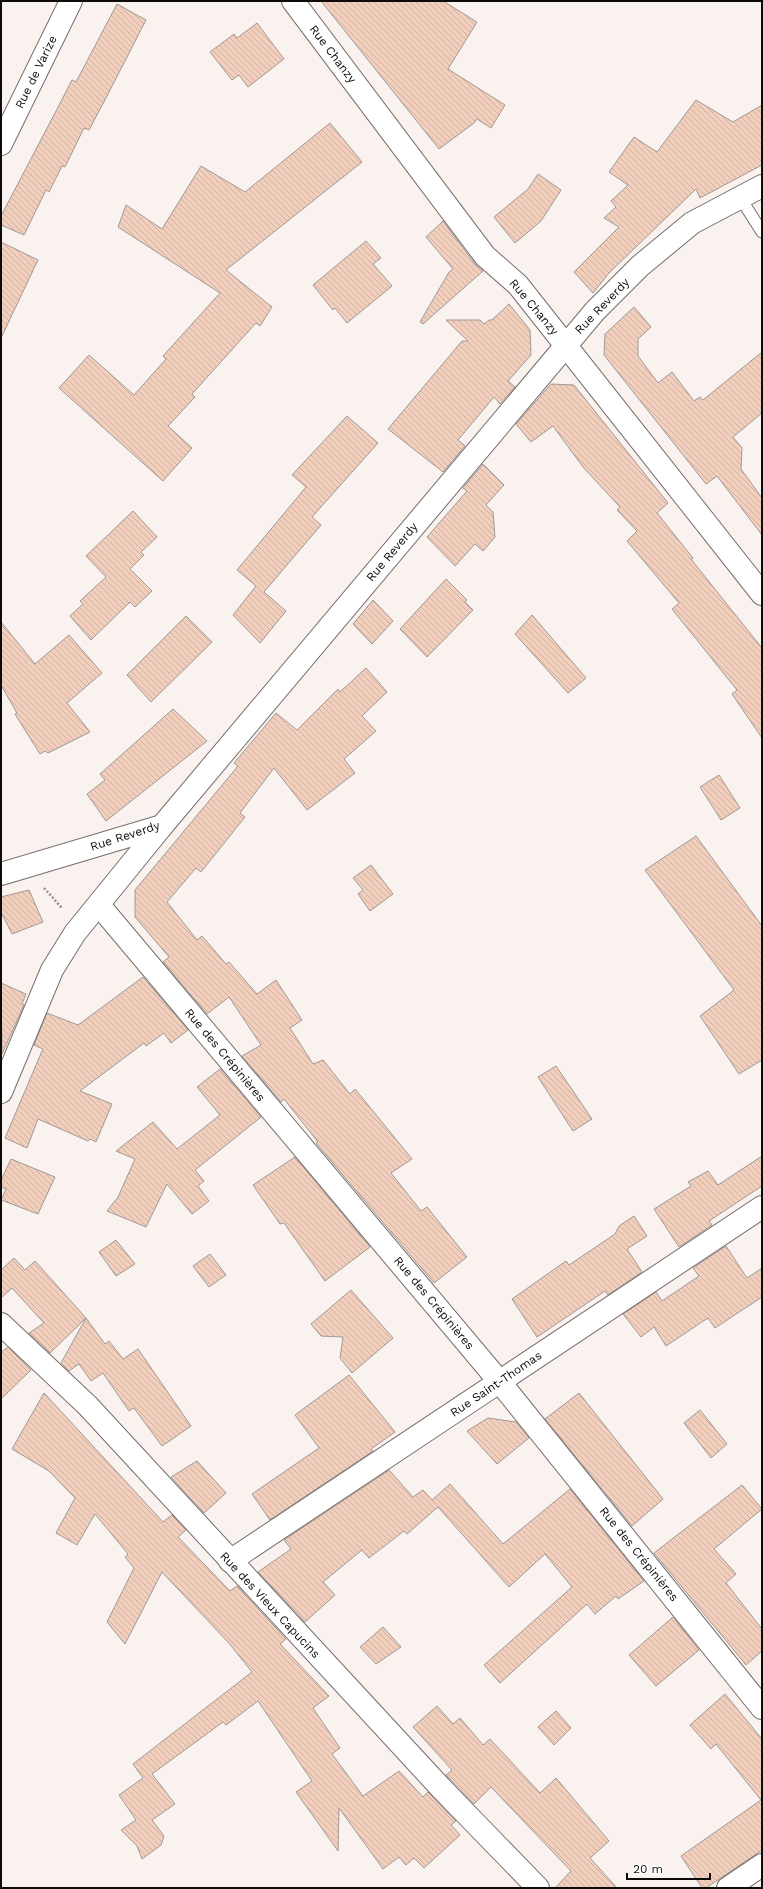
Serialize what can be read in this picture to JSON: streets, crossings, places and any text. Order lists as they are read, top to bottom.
{
  "streets": {
    "street": [
      "Rue Chanzy",
      "Rue de Varize",
      "Rue Reverdy",
      "Rue des Crépinières",
      "Rue Saint-Thomas",
      "Rue des Vieux Capucins"
    ]
  },
  "crossings": [
    ["Rue Chanzy", "Rue Reverdy"],
    ["Rue des Crépinières", "Rue Saint-Thomas"],
    ["Rue Saint-Thomas", "Rue des Vieux Capucins"]
  ],
  "scale_bar": "20 m"
}
